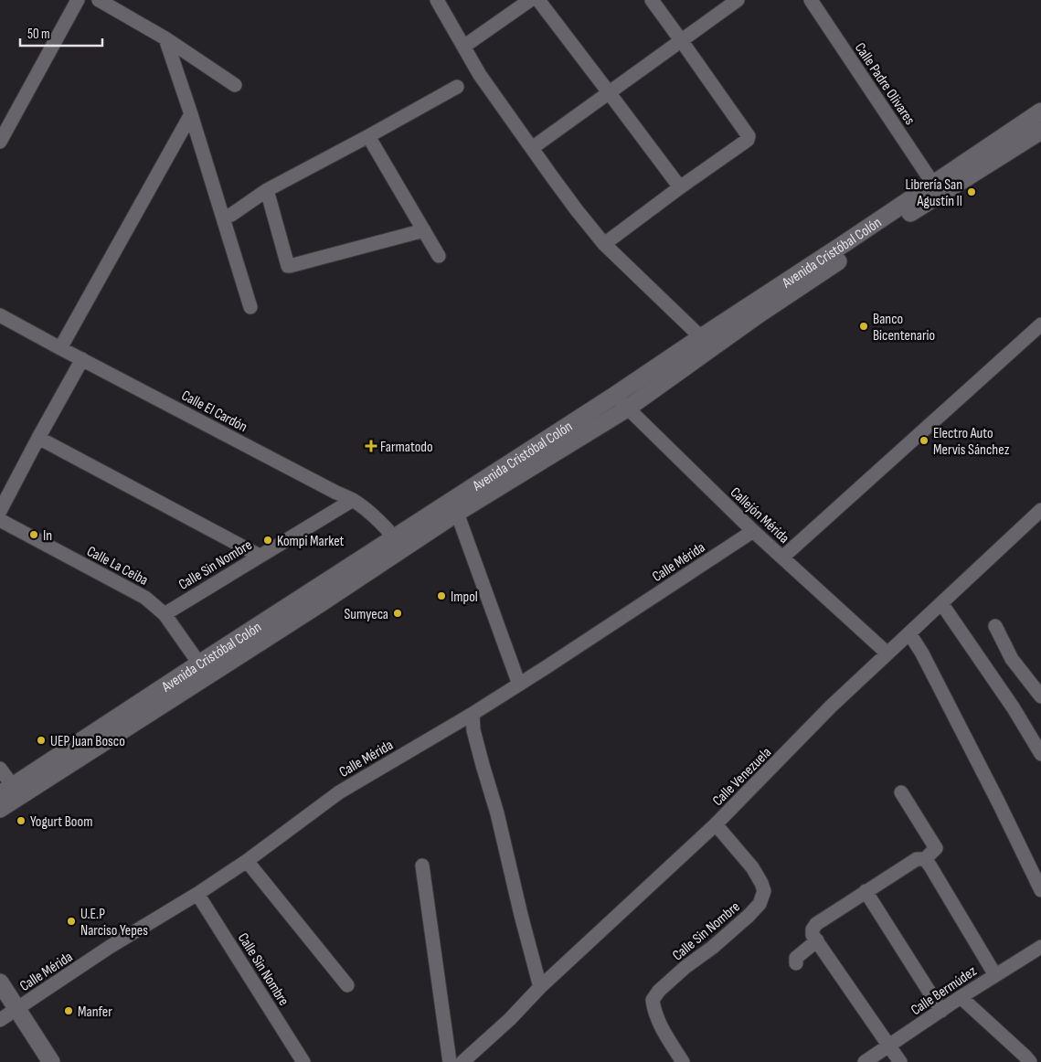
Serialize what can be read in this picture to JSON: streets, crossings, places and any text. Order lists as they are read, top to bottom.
{
  "streets": {
    "street": [
      "Calle Padre Olivares",
      "Avenida Cristóbal Colón",
      "Calle El Cardón",
      "Callejón Mérida",
      "Calle Mérida",
      "Calle Sin Nombre",
      "Calle La Ceiba",
      "Calle Venezuela",
      "Calle Bermúdez"
    ]
  },
  "crossings": [
    ["Calle Padre Olivares", "Avenida Cristóbal Colón"],
    ["Avenida Cristóbal Colón", "Calle El Cardón"],
    ["Avenida Cristóbal Colón", "Callejón Mérida"],
    ["Avenida Cristóbal Colón", "Calle La Ceiba"],
    ["Calle El Cardón", "Calle Sin Nombre"],
    ["Callejón Mérida", "Calle Mérida"],
    ["Callejón Mérida", "Calle Venezuela"],
    ["Calle Mérida", "Calle Sin Nombre"],
    ["Calle Sin Nombre", "Calle La Ceiba"],
    ["Calle Sin Nombre", "Calle Venezuela"]
  ],
  "places": {
    "other": [
      "Librería San Agustín II",
      "Banco Bicentenario",
      "Electro Auto Mervis Sánchez",
      "In",
      "Kompi Market",
      "Impol",
      "Sumyeca",
      "UEP Juan Bosco",
      "Yogurt Boom",
      "U.E.P Narciso Yepes",
      "Manfer"
    ],
    "health": ["Farmatodo"]
  },
  "scale_bar": "50 m"
}
